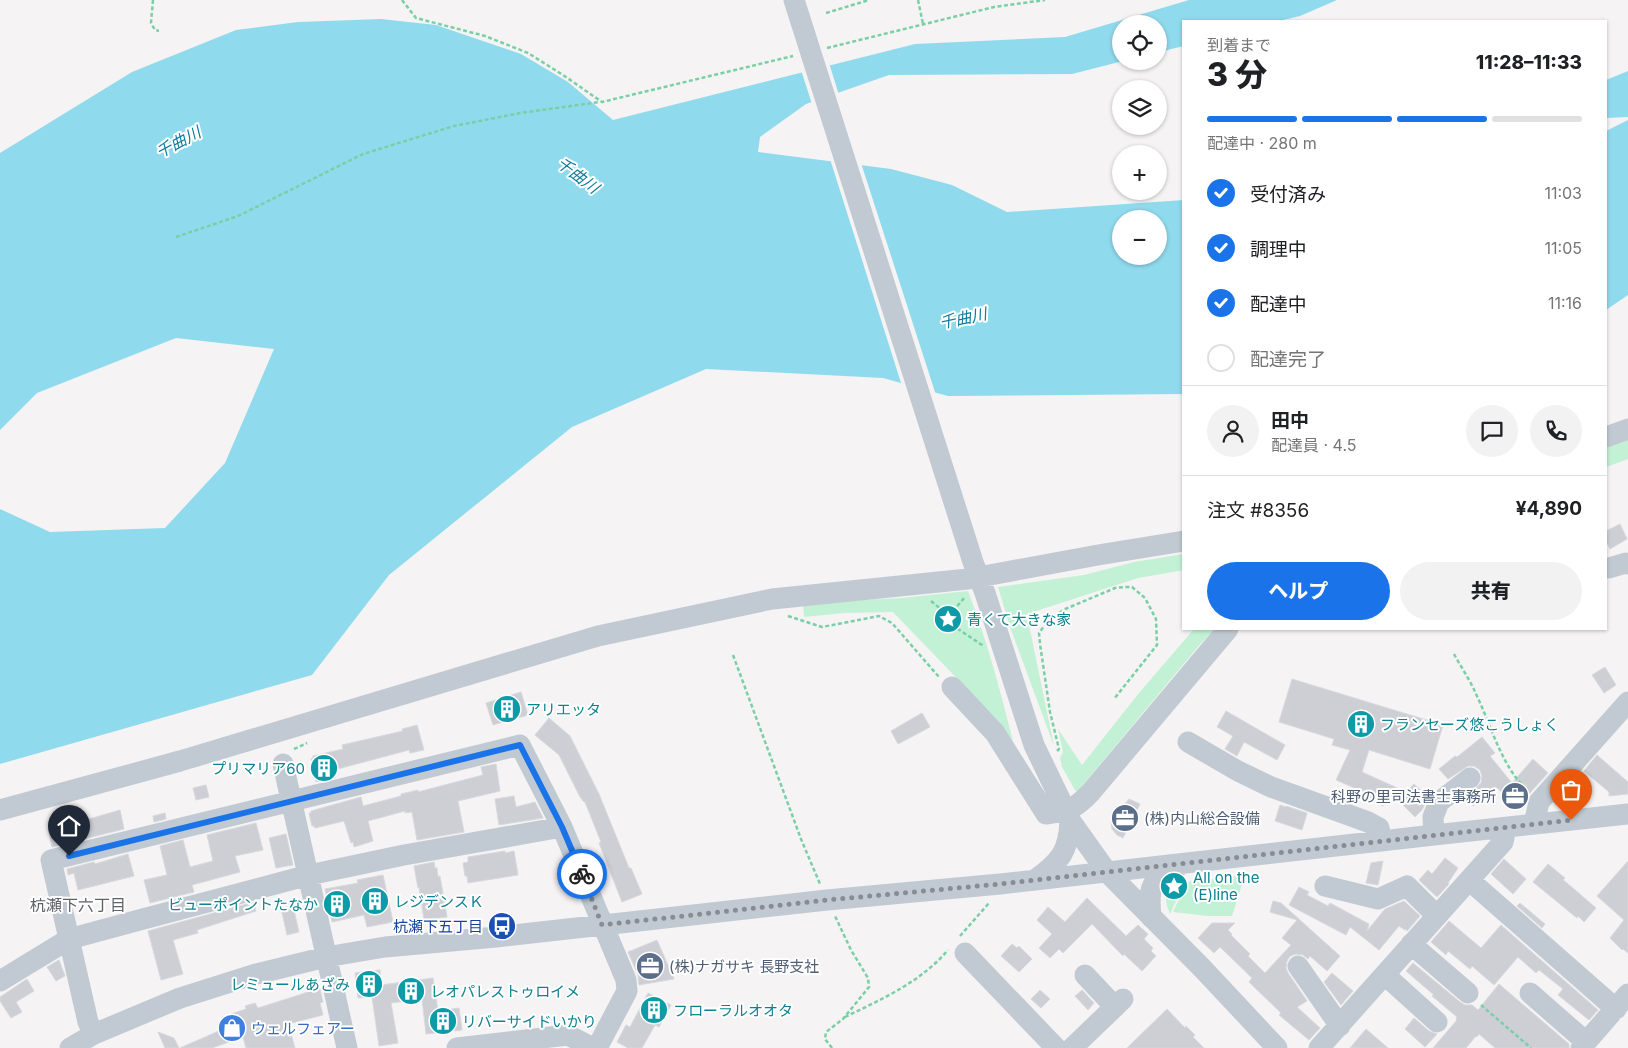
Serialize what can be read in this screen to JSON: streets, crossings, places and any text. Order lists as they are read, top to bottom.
{
  "districts": ["杭瀬下六丁目"],
  "water": ["千曲川"],
  "places": {
    "place": ["青くて大きな家", "All on the (E)line"],
    "building": [
      "アリエッタ",
      "フランセーズ悠こうしょく",
      "プリマリア60",
      "レジデンスＫ",
      "ビューポイントたなか",
      "レミュールあざみ",
      "レオパレストゥロイメ",
      "フローラルオオタ",
      "リバーサイドいかり"
    ],
    "office": ["科野の里司法書士事務所", "(株)内山総合設備", "(株)ナガサキ 長野支社"],
    "bus stop": ["杭瀬下五丁目"],
    "shop": ["ウェルフェアー"]
  },
  "page": {
    "map_buttons": ["+", "−"],
    "heading": ["3 分", "到着まで", "11:28–11:33"],
    "panel": [
      "田中",
      "配達員 · 4.5",
      "注文 #8356",
      "¥4,890"
    ],
    "bar": "配達中 · 280 m",
    "list": [
      ["受付済み", "11:03"],
      ["調理中", "11:05"],
      ["配達中", "11:16"],
      "配達完了"
    ],
    "buttons": ["ヘルプ", "共有"]
  }
}
